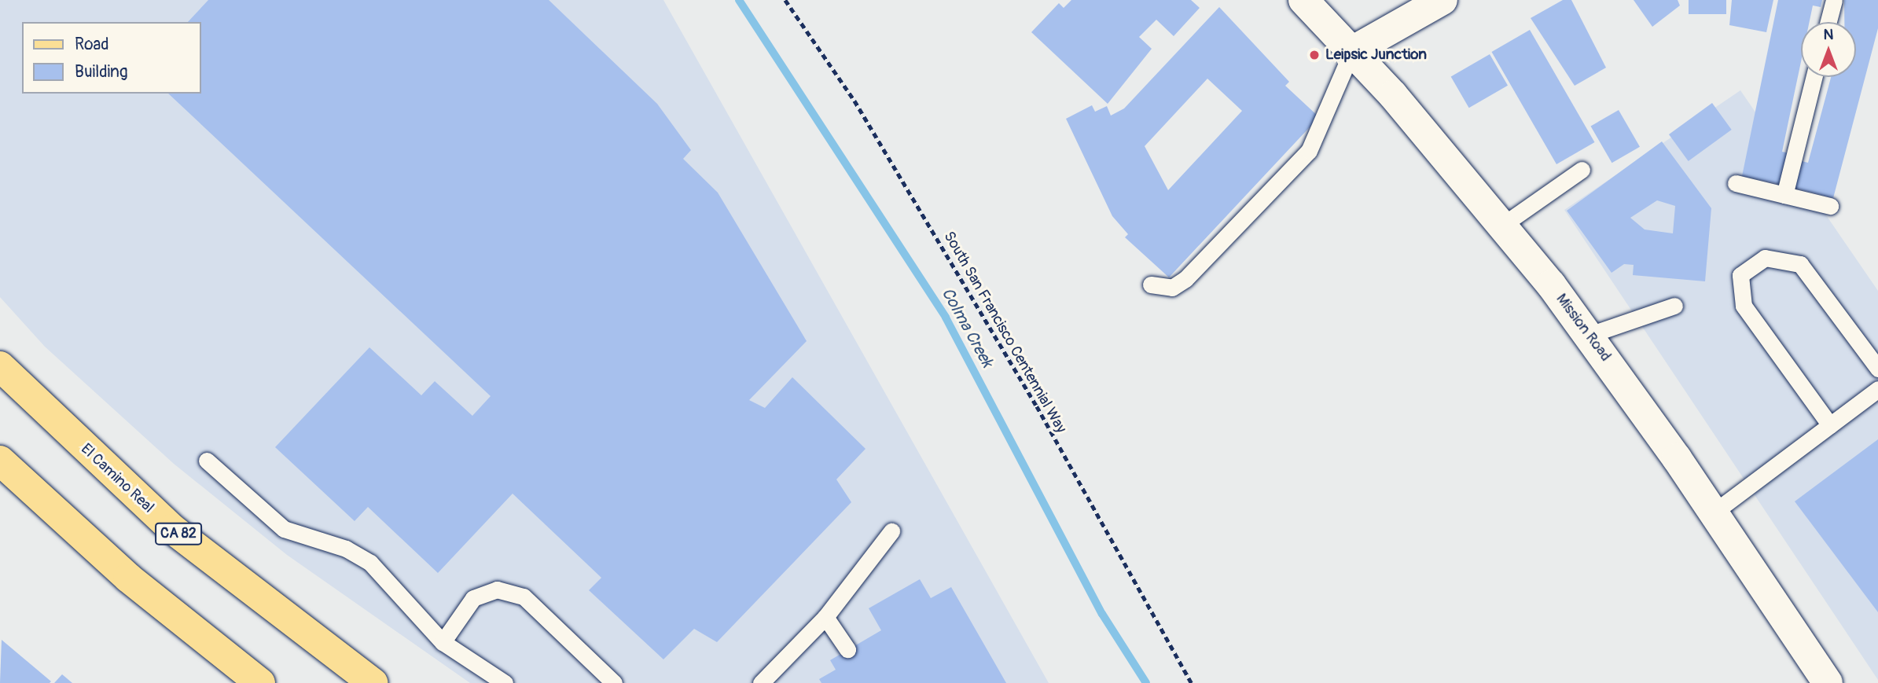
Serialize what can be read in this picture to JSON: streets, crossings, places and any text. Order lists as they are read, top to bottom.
{
  "streets": {
    "main road": ["El Camino Real", "CA 82"],
    "street": ["Mission Road"],
    "path": ["South San Francisco Centennial Way"]
  },
  "water": ["Colma Creek"],
  "places": ["Leipsic Junction"],
  "legend": ["Road", "Building"],
  "north": "top"
}
